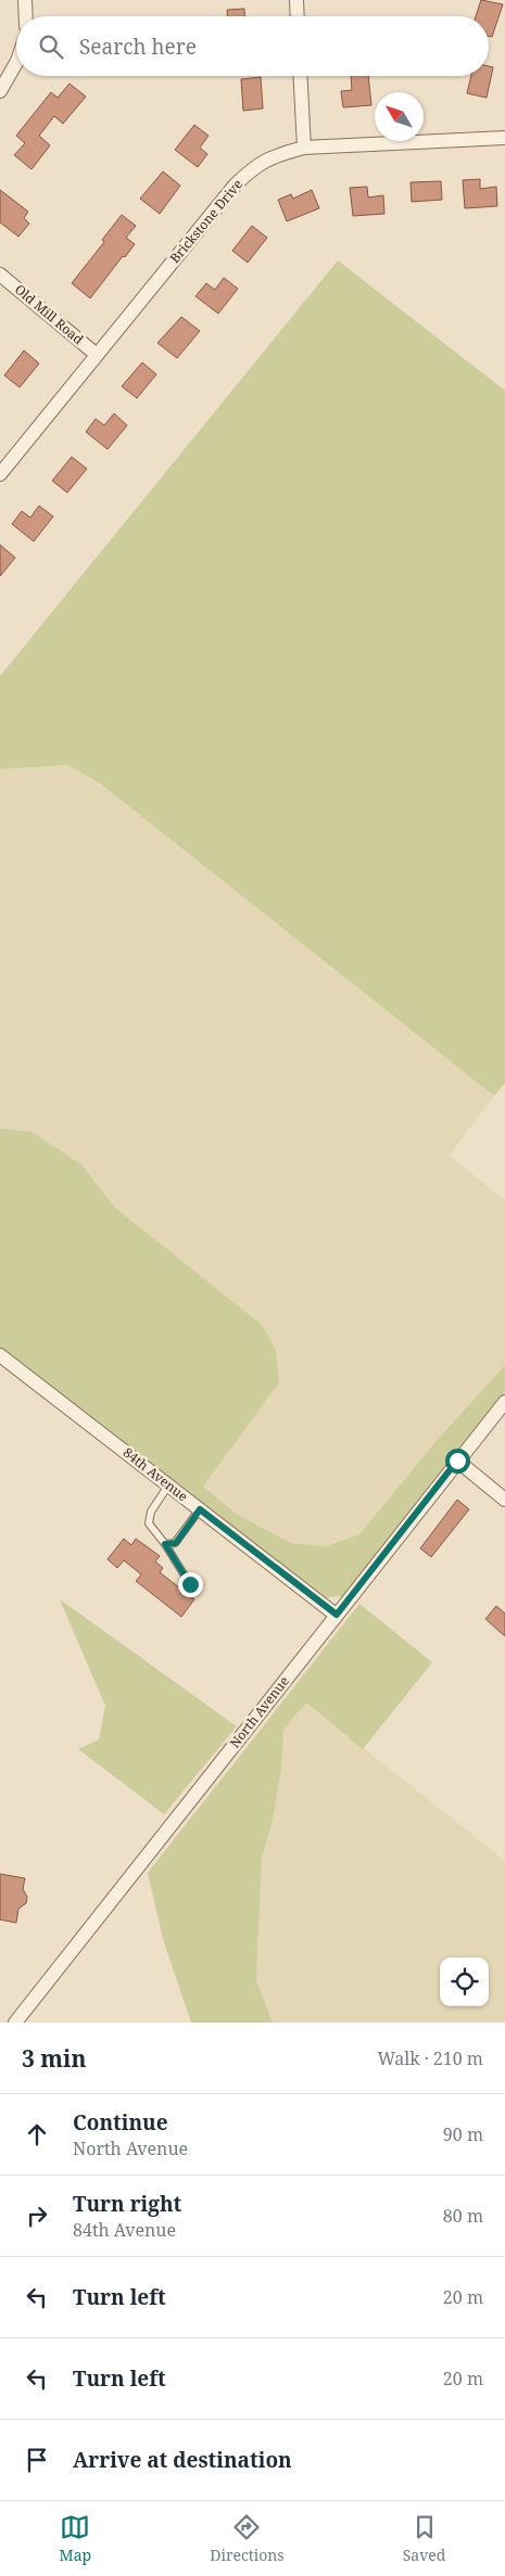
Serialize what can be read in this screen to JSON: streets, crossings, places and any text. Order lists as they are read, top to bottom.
{
  "streets": {
    "street": [
      "Brickstone Drive",
      "Old Mill Road",
      "84th Avenue",
      "North Avenue"
    ]
  },
  "crossings": [
    ["Brickstone Drive", "Old Mill Road"],
    ["84th Avenue", "North Avenue"]
  ],
  "north": "top left",
  "page": {
    "search": "Search here",
    "heading": ["3 min", "Walk · 210 m"],
    "list": [
      ["Continue", "North Avenue", "90 m"],
      ["Turn right", "84th Avenue", "80 m"],
      ["Turn left", "20 m"],
      ["Turn left", "20 m"],
      "Arrive at destination"
    ],
    "nav": ["Map", "Directions", "Saved"]
  }
}
